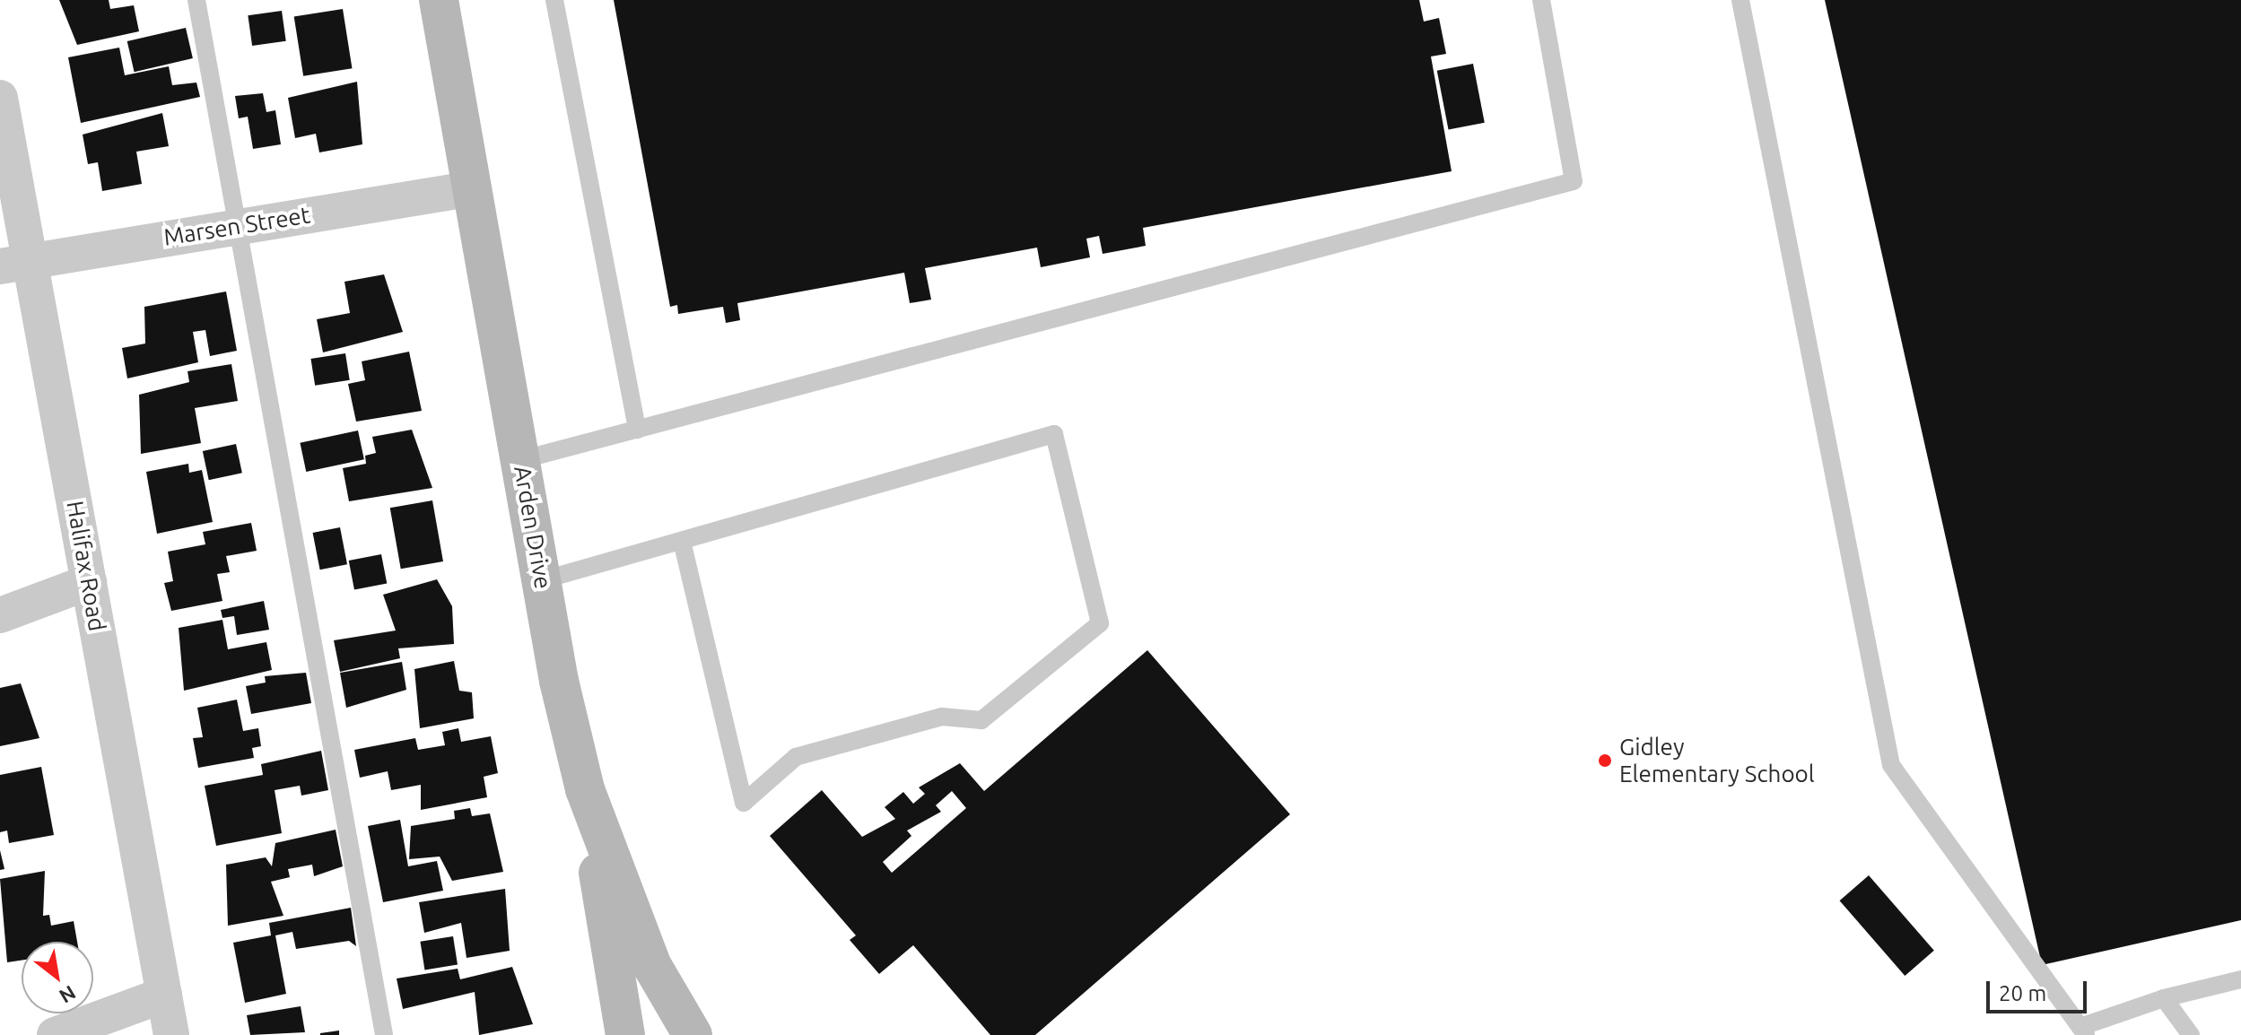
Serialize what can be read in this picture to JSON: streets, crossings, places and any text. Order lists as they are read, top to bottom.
{
  "streets": {
    "street": ["Marsen Street", "Arden Drive", "Halifax Road"]
  },
  "crossings": [
    ["Marsen Street", "Arden Drive"],
    ["Marsen Street", "Halifax Road"]
  ],
  "places": ["Gidley Elementary School"],
  "scale_bar": "20 m",
  "north": "bottom right"
}
